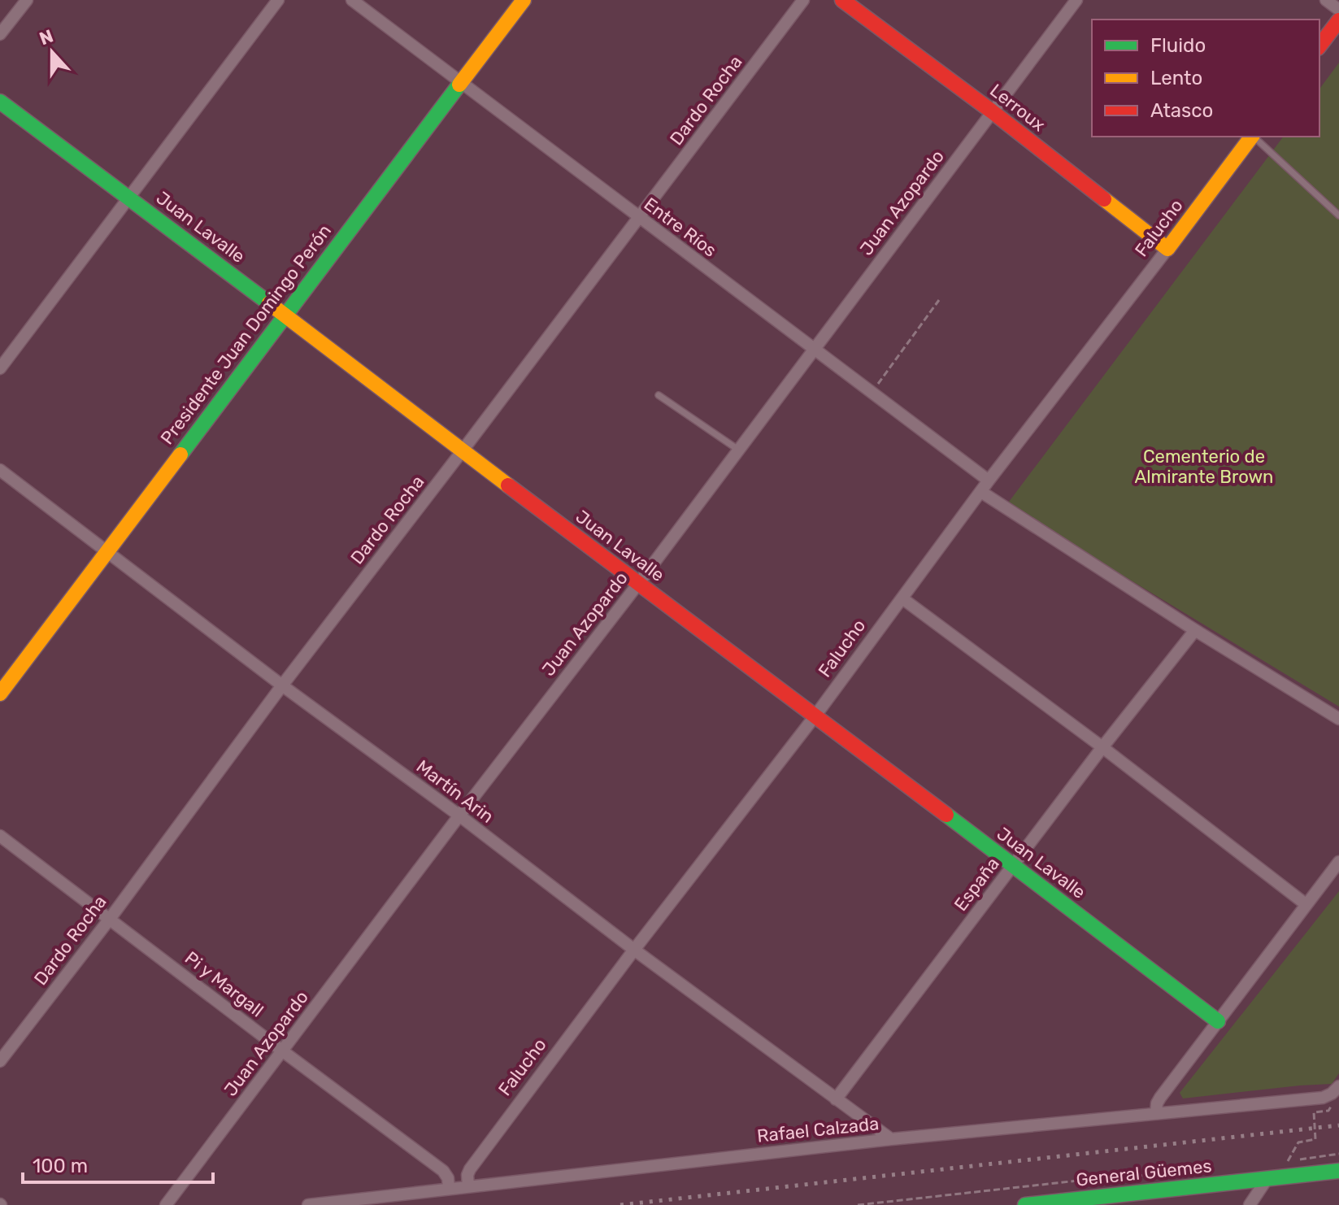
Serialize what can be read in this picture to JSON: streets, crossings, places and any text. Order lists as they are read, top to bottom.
{
  "streets": {
    "street": [
      "Dardo Rocha",
      "Lerroux",
      "Juan Azopardo",
      "Juan Lavalle",
      "Entre Ríos",
      "Falucho",
      "Presidente Juan Domingo Perón",
      "Martín Arin",
      "España",
      "Pi y Margall",
      "Rafael Calzada",
      "General Güemes"
    ]
  },
  "crossings": [
    ["Dardo Rocha", "Juan Lavalle"],
    ["Dardo Rocha", "Entre Ríos"],
    ["Dardo Rocha", "Martín Arin"],
    ["Dardo Rocha", "Pi y Margall"],
    ["Lerroux", "Juan Azopardo"],
    ["Lerroux", "Falucho"],
    ["Juan Azopardo", "Juan Lavalle"],
    ["Juan Azopardo", "Entre Ríos"],
    ["Juan Azopardo", "Martín Arin"],
    ["Juan Azopardo", "Pi y Margall"],
    ["Juan Lavalle", "Falucho"],
    ["Juan Lavalle", "Presidente Juan Domingo Perón"],
    ["Juan Lavalle", "España"],
    ["Entre Ríos", "Falucho"],
    ["Entre Ríos", "Presidente Juan Domingo Perón"],
    ["Falucho", "Martín Arin"],
    ["Falucho", "Rafael Calzada"],
    ["Presidente Juan Domingo Perón", "Martín Arin"],
    ["Martín Arin", "España"],
    ["Martín Arin", "Rafael Calzada"],
    ["Pi y Margall", "Rafael Calzada"]
  ],
  "parks": ["Cementerio de Almirante Brown"],
  "legend": ["Fluido", "Lento", "Atasco"],
  "scale_bar": "100 m",
  "north": "top"
}
